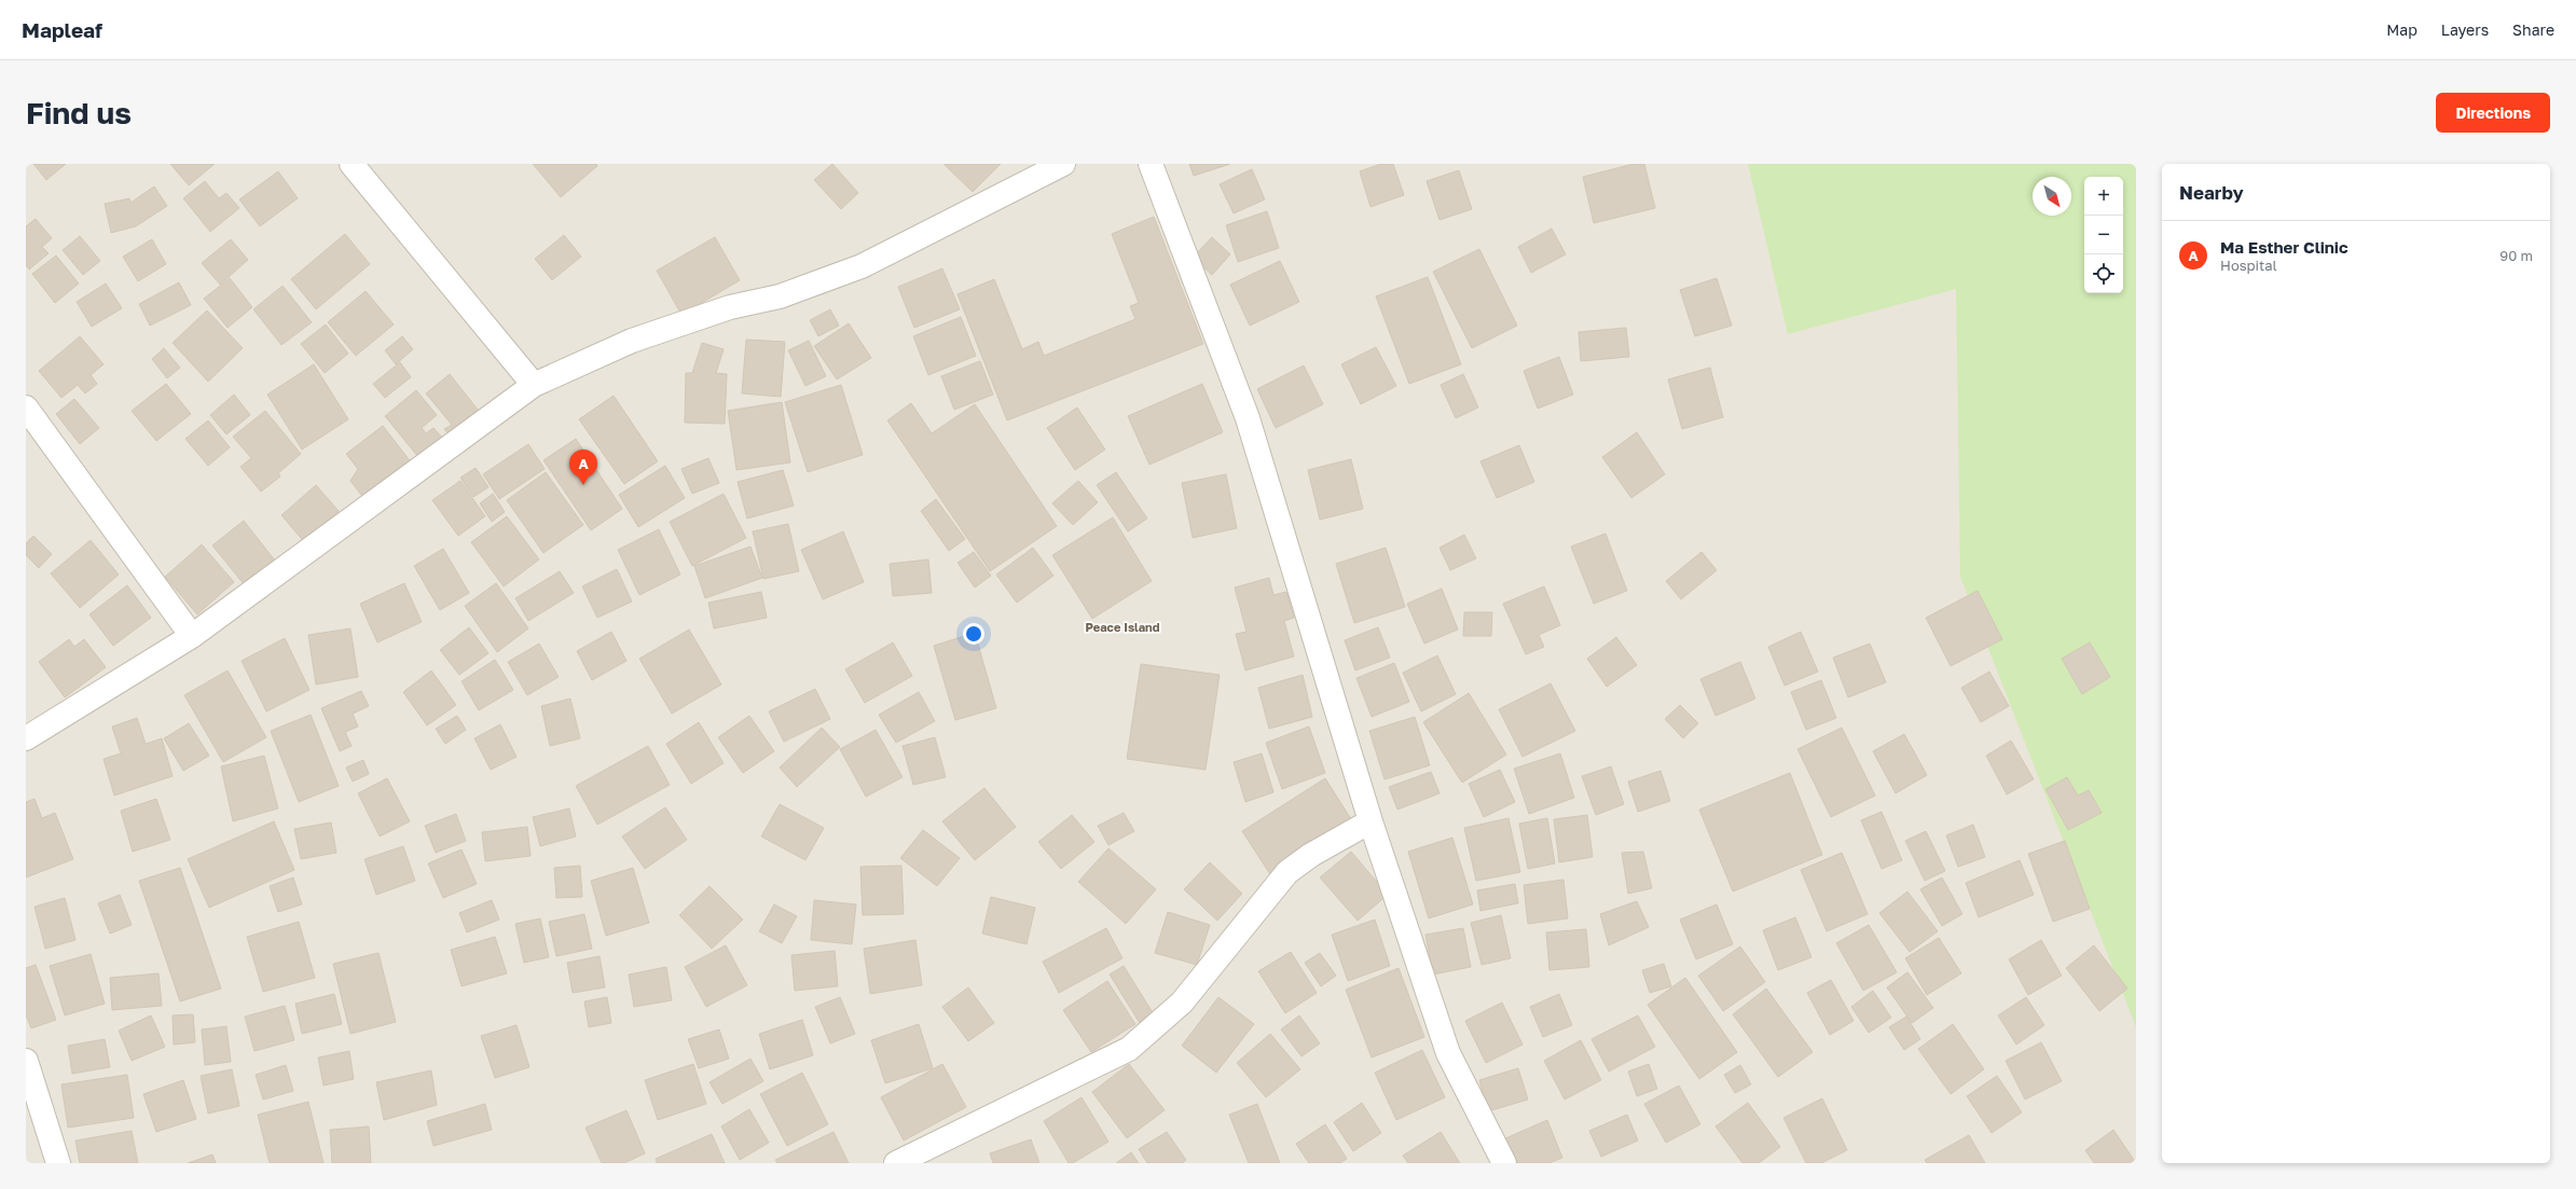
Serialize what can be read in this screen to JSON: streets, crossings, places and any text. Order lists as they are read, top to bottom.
{
  "districts": ["Peace Island"],
  "north": "bottom right",
  "page": {
    "header": "Mapleaf",
    "nav": ["Map", "Layers", "Share"],
    "buttons": "Directions",
    "title": "Find us",
    "heading": "Nearby",
    "map_buttons": ["+", "−"],
    "list": [
      {
        "mark": "A",
        "name": "Ma Esther Clinic",
        "note": "Hospital",
        "value": "90 m"
      }
    ],
    "pins": "A"
  }
}
